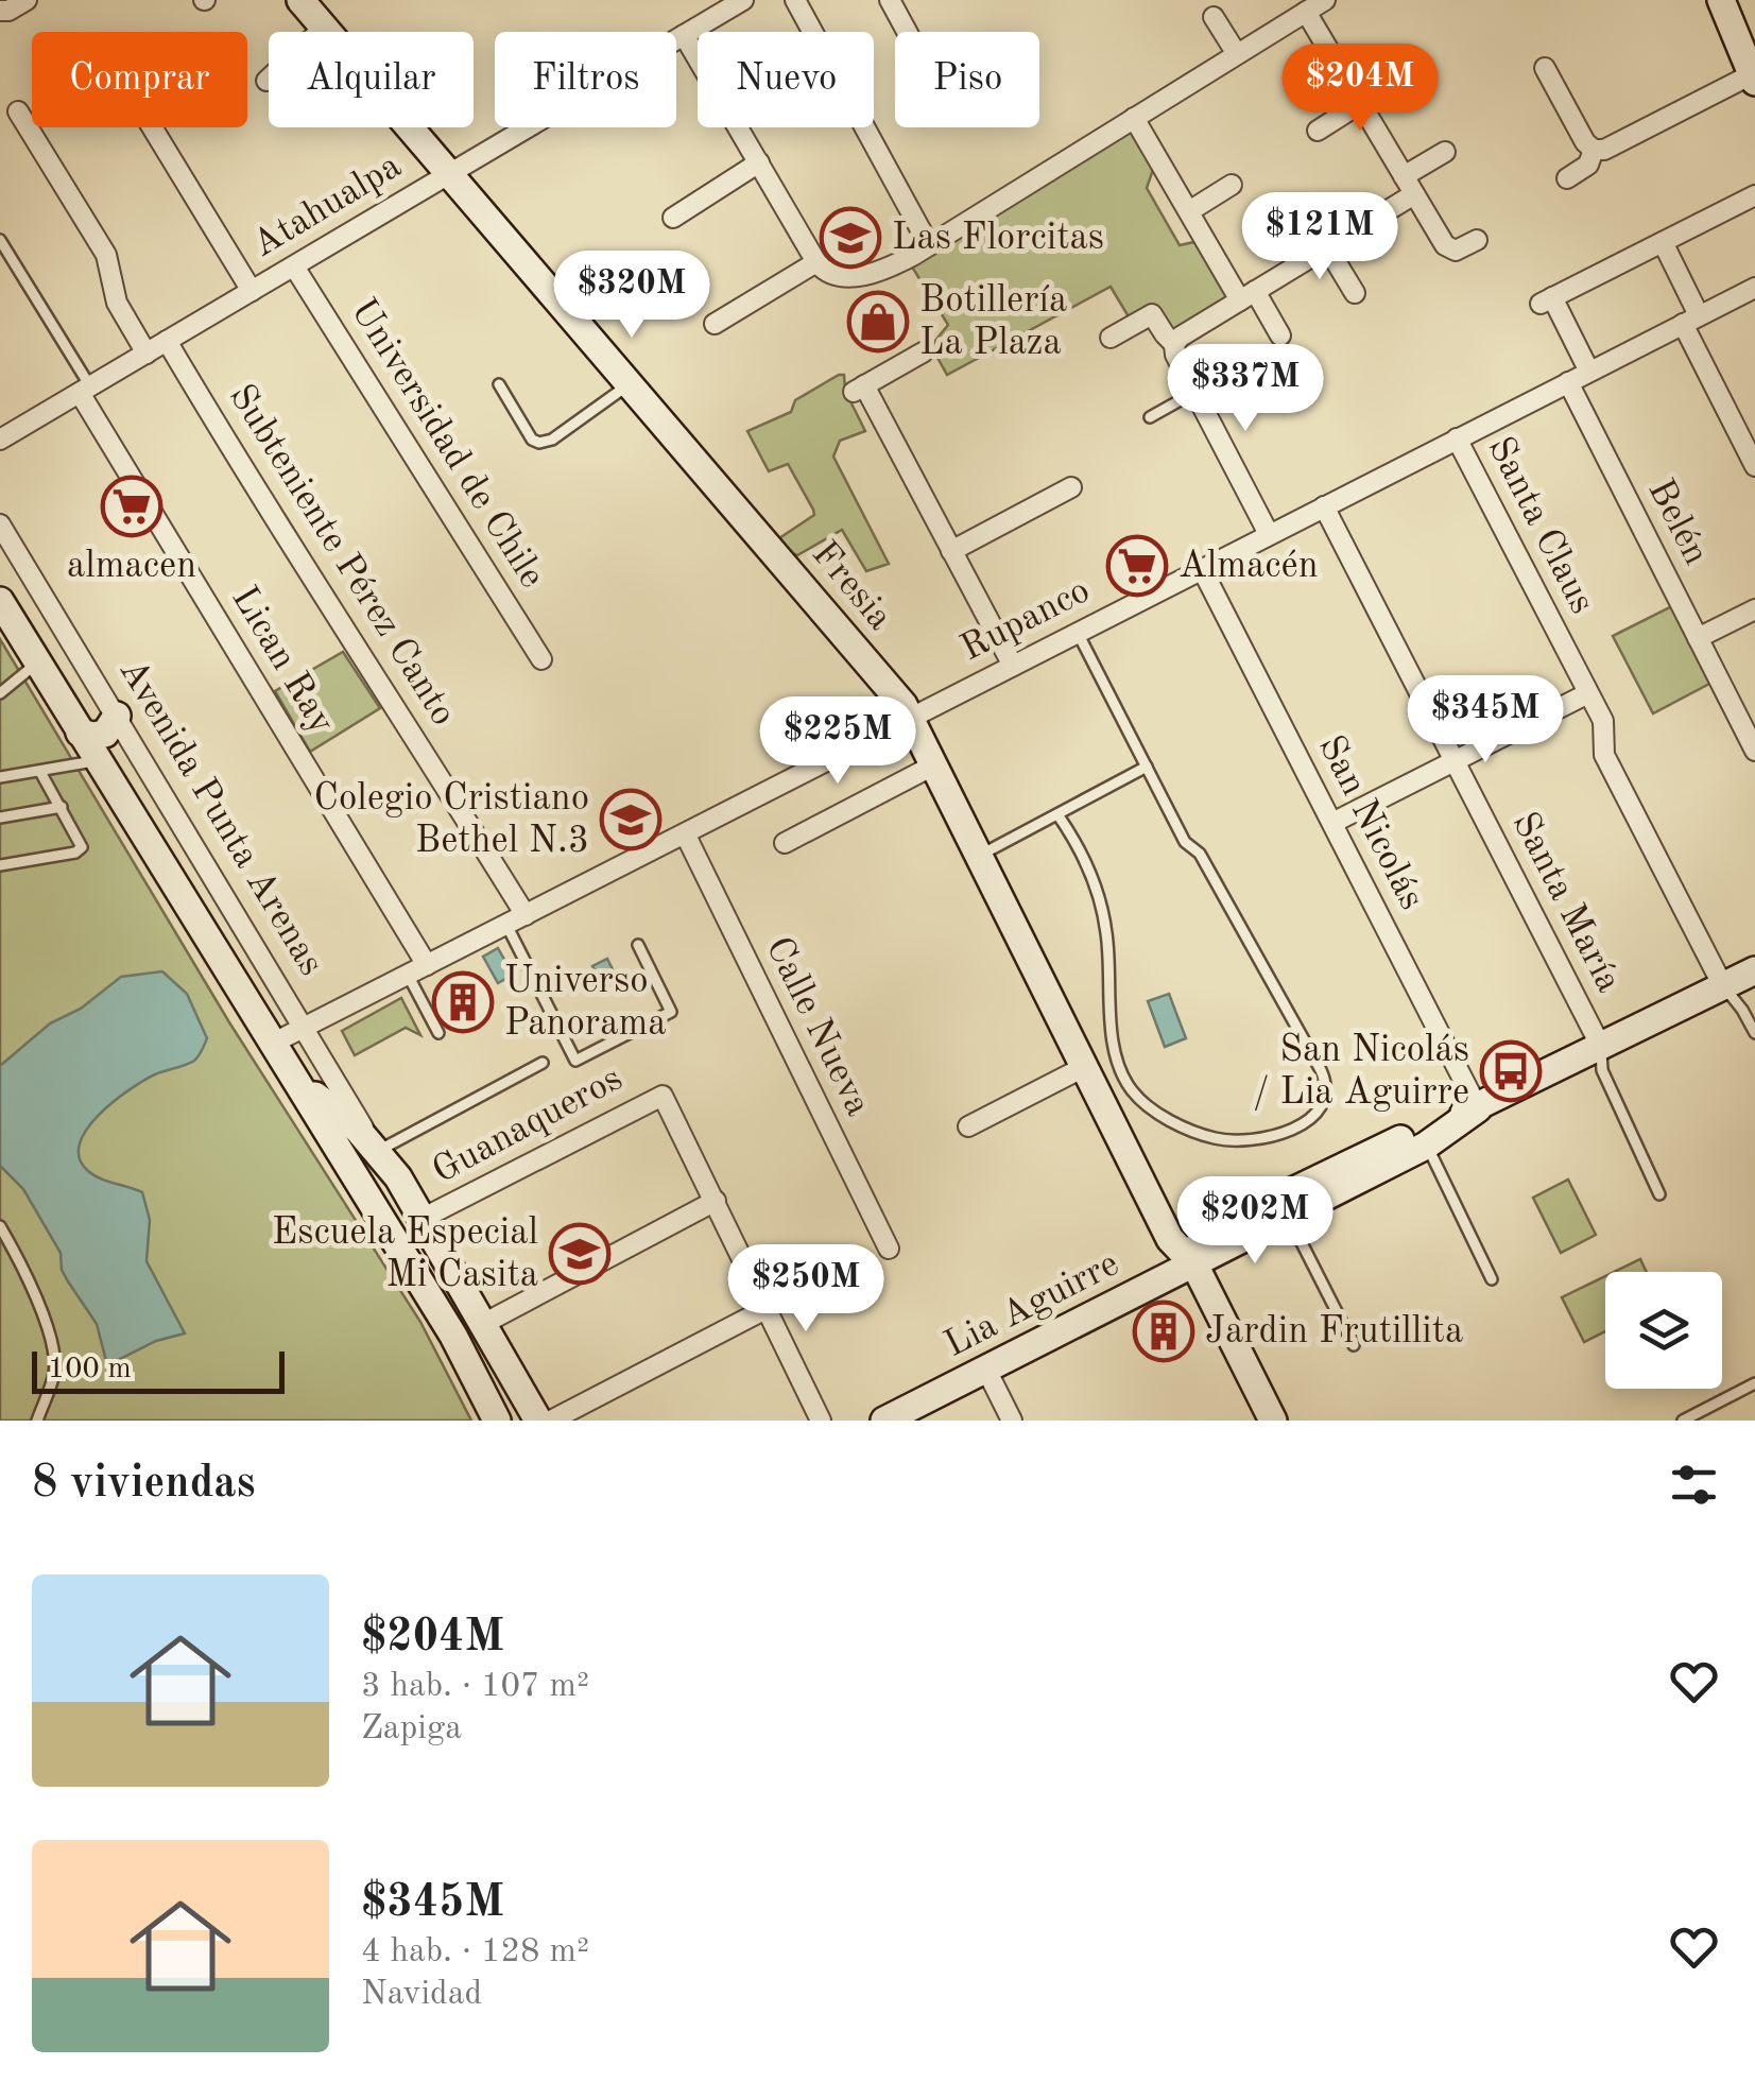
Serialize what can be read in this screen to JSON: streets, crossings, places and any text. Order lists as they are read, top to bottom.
{
  "streets": {
    "main road": ["Fresia", "Avenida Punta Arenas", "Lia Aguirre"],
    "street": [
      "Atahualpa",
      "Universidad de Chile",
      "Belén",
      "Santa Claus",
      "Subteniente Pérez Canto",
      "Rupanco",
      "Lican Ray",
      "San Nicolás",
      "Santa María",
      "Calle Nueva",
      "Guanaqueros"
    ]
  },
  "crossings": [
    ["Atahualpa", "Universidad de Chile"],
    ["Atahualpa", "Subteniente Pérez Canto"],
    ["Atahualpa", "Fresia"],
    ["Atahualpa", "Lican Ray"],
    ["Belén", "Rupanco"],
    ["Santa Claus", "Rupanco"],
    ["Santa Claus", "Lia Aguirre"],
    ["Subteniente Pérez Canto", "Rupanco"],
    ["Fresia", "Rupanco"],
    ["Fresia", "Lia Aguirre"],
    ["Rupanco", "Lican Ray"],
    ["Rupanco", "Avenida Punta Arenas"],
    ["Rupanco", "San Nicolás"],
    ["Rupanco", "Santa María"],
    ["Rupanco", "Calle Nueva"],
    ["Avenida Punta Arenas", "Guanaqueros"],
    ["San Nicolás", "Lia Aguirre"],
    ["Santa María", "Lia Aguirre"]
  ],
  "places": {
    "school or university": ["Las Florcitas", "Colegio Cristiano Bethel N.3", "Escuela Especial Mi Casita"],
    "shop": ["Botillería La Plaza"],
    "supermarket": ["almacen", "Almacén"],
    "building": ["Universo Panorama", "Jardin Frutillita"],
    "bus stop": ["San Nicolás / Lia Aguirre"]
  },
  "scale_bar": "100 m",
  "page": {
    "chip": [
      "Comprar",
      "Alquilar",
      "Filtros",
      "Nuevo",
      "Piso"
    ],
    "price": [
      "$204M",
      "$121M",
      "$320M",
      "$337M",
      "$345M",
      "$225M",
      "$202M",
      "$250M"
    ],
    "scale": "100 m",
    "heading": "8 viviendas",
    "list": [
      {
        "name": "$204M",
        "note": "3 hab. · 107 m² · Zapiga"
      },
      {
        "name": "$345M",
        "note": "4 hab. · 128 m² · Navidad"
      }
    ]
  }
}
